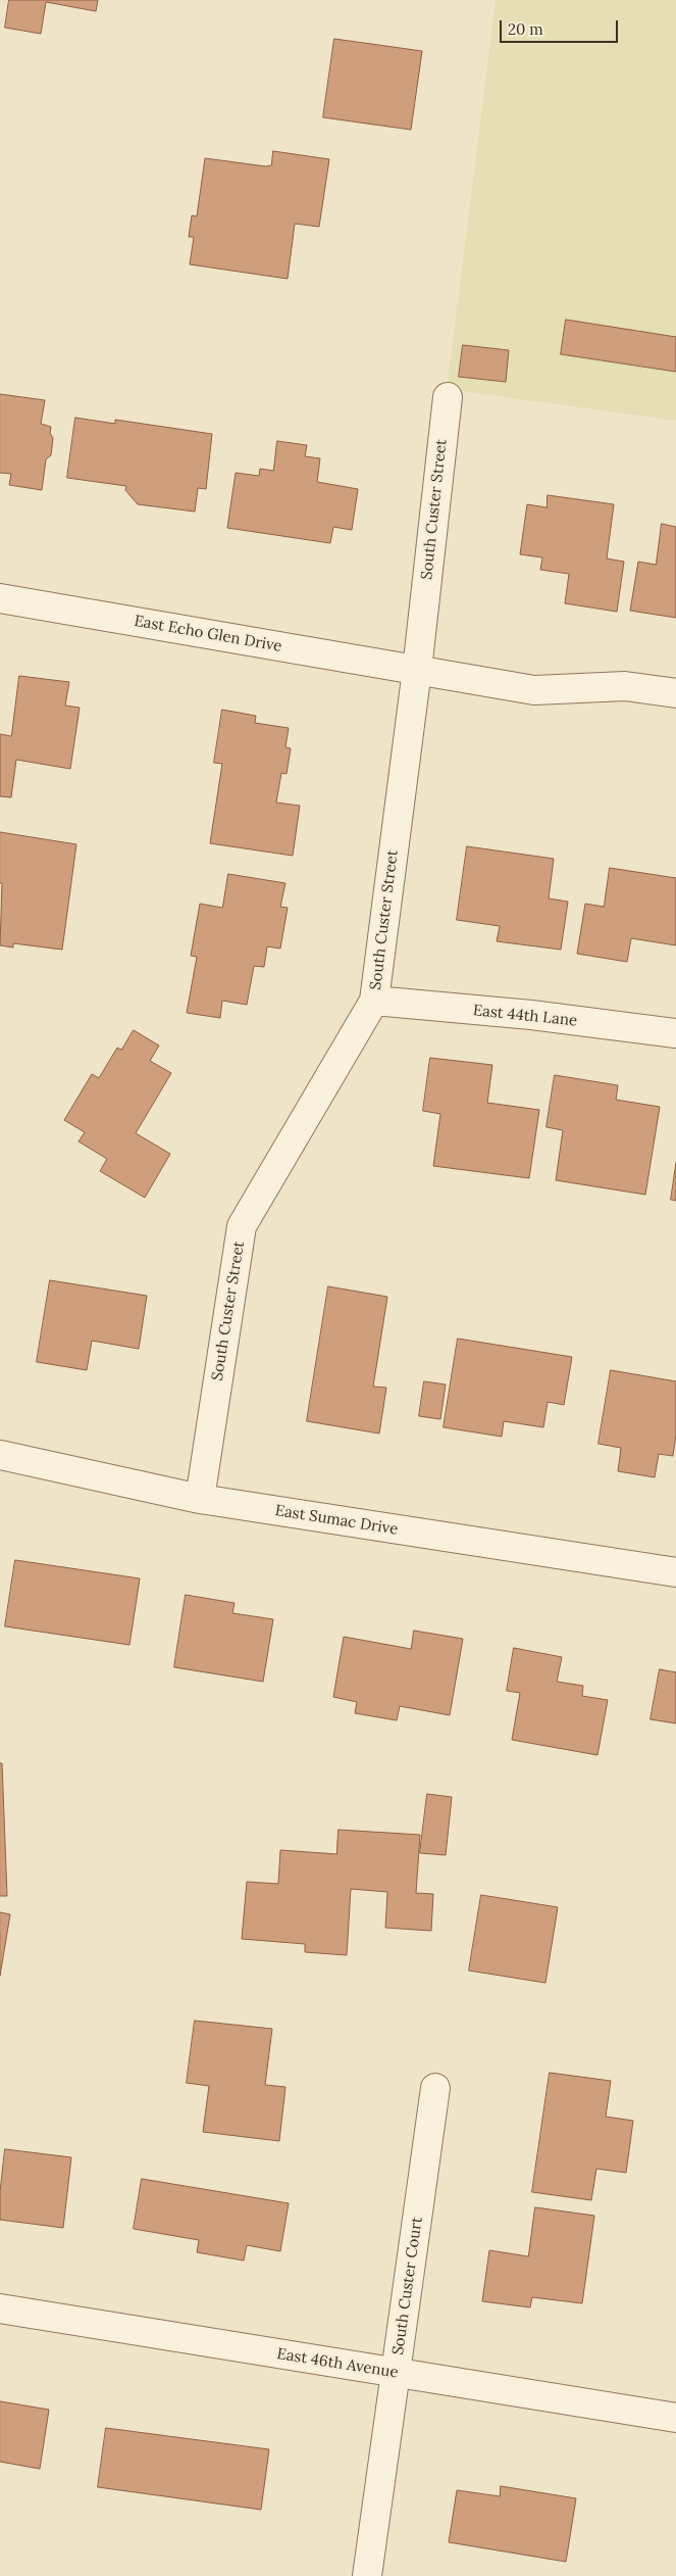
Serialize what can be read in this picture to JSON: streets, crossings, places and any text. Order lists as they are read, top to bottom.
{
  "streets": {
    "street": [
      "South Custer Street",
      "East Echo Glen Drive",
      "East 44th Lane",
      "East Sumac Drive",
      "South Custer Court",
      "East 46th Avenue"
    ]
  },
  "crossings": [
    ["South Custer Street", "East Echo Glen Drive"],
    ["South Custer Street", "East 44th Lane"],
    ["South Custer Street", "East Sumac Drive"],
    ["South Custer Court", "East 46th Avenue"]
  ],
  "scale_bar": "20 m"
}
